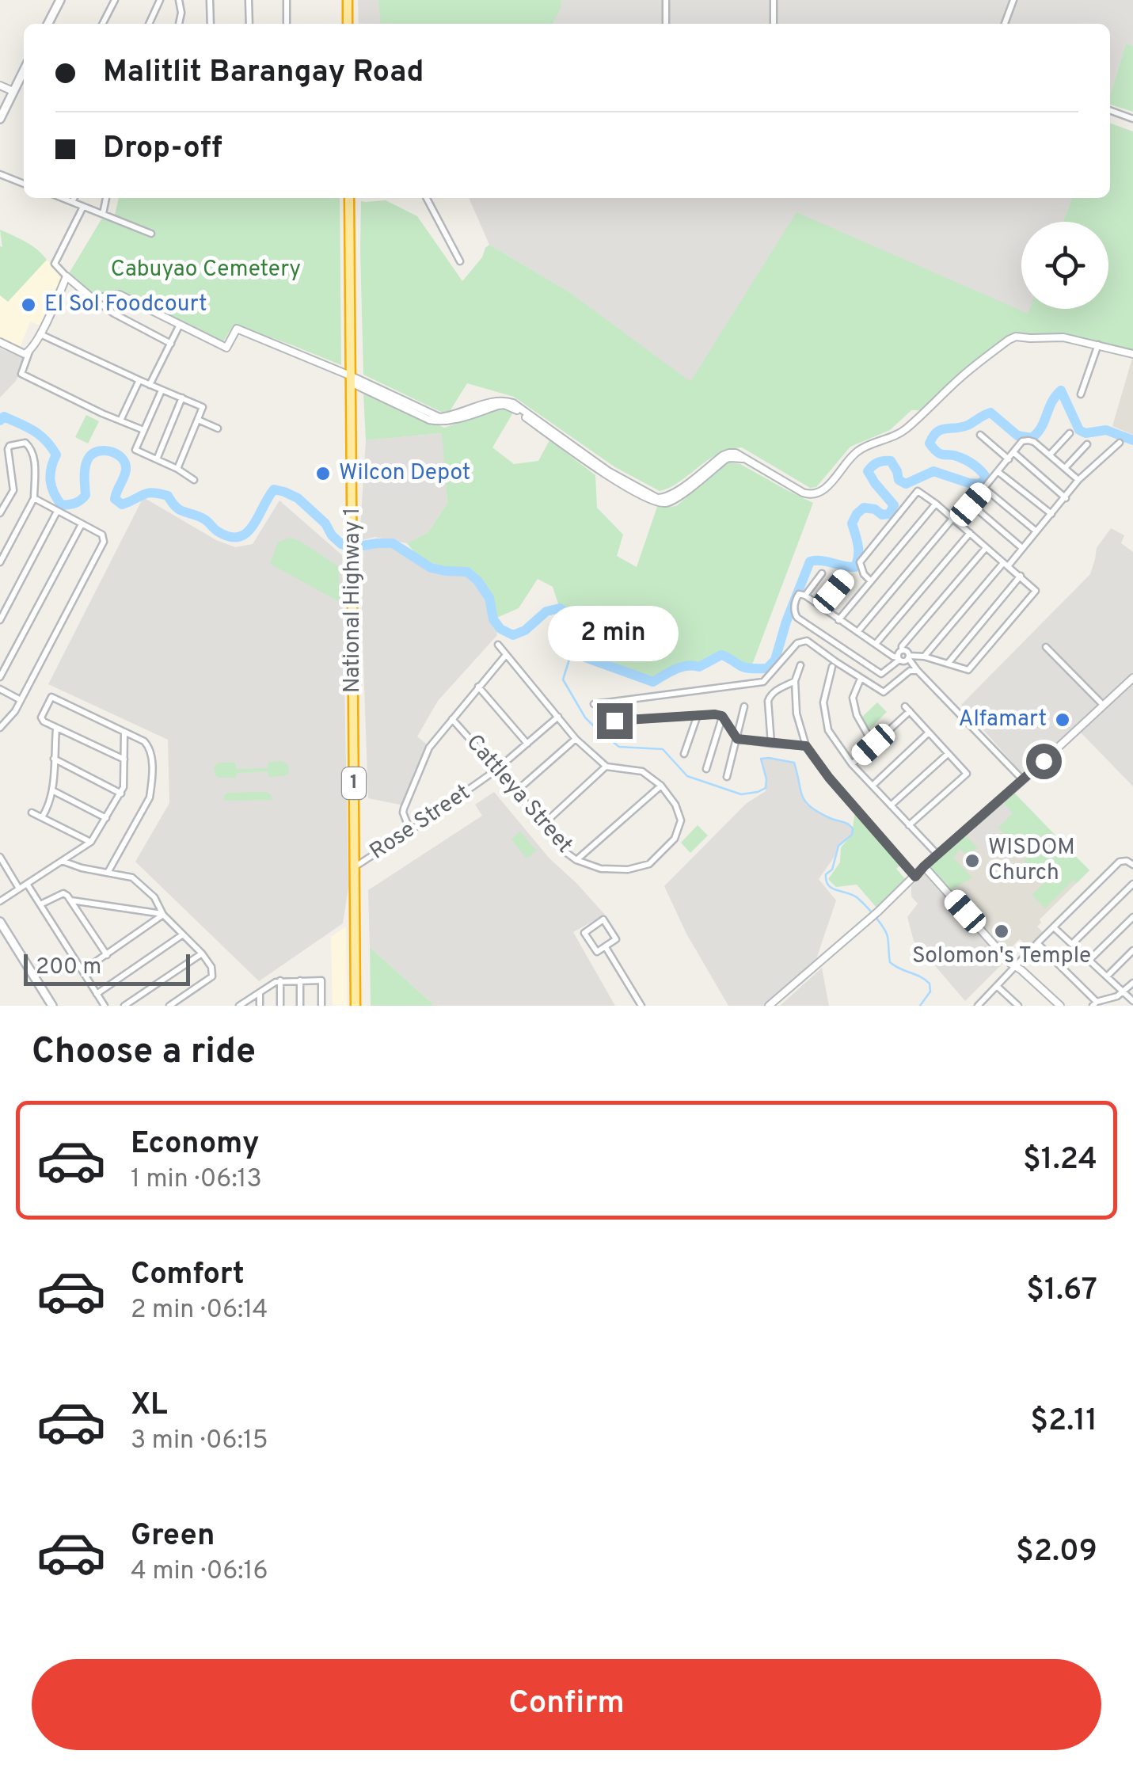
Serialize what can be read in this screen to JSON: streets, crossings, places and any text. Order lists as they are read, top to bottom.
{
  "streets": {
    "highway": ["National Highway 1", "1"],
    "street": ["Cattleya Street", "Rose Street"]
  },
  "crossings": [
    ["National Highway 1", "Rose Street"],
    ["Cattleya Street", "Rose Street"]
  ],
  "parks": ["Cabuyao Cemetery"],
  "places": [
    "El Sol Foodcourt",
    "Wilcon Depot",
    "Alfamart",
    "WISDOM Church",
    "Solomon's Temple"
  ],
  "scale_bar": "200 m",
  "page": {
    "banner": ["Malitlit Barangay Road", "Drop-off"],
    "bubble": "2 min",
    "scale": "200 m",
    "heading": "Choose a ride",
    "list": [
      {
        "name": "Economy",
        "note": "1 min · 06:13",
        "value": "$1.24"
      },
      {
        "name": "Comfort",
        "note": "2 min · 06:14",
        "value": "$1.67"
      },
      {
        "name": "XL",
        "note": "3 min · 06:15",
        "value": "$2.11"
      },
      {
        "name": "Green",
        "note": "4 min · 06:16",
        "value": "$2.09"
      }
    ],
    "buttons": "Confirm"
  }
}
